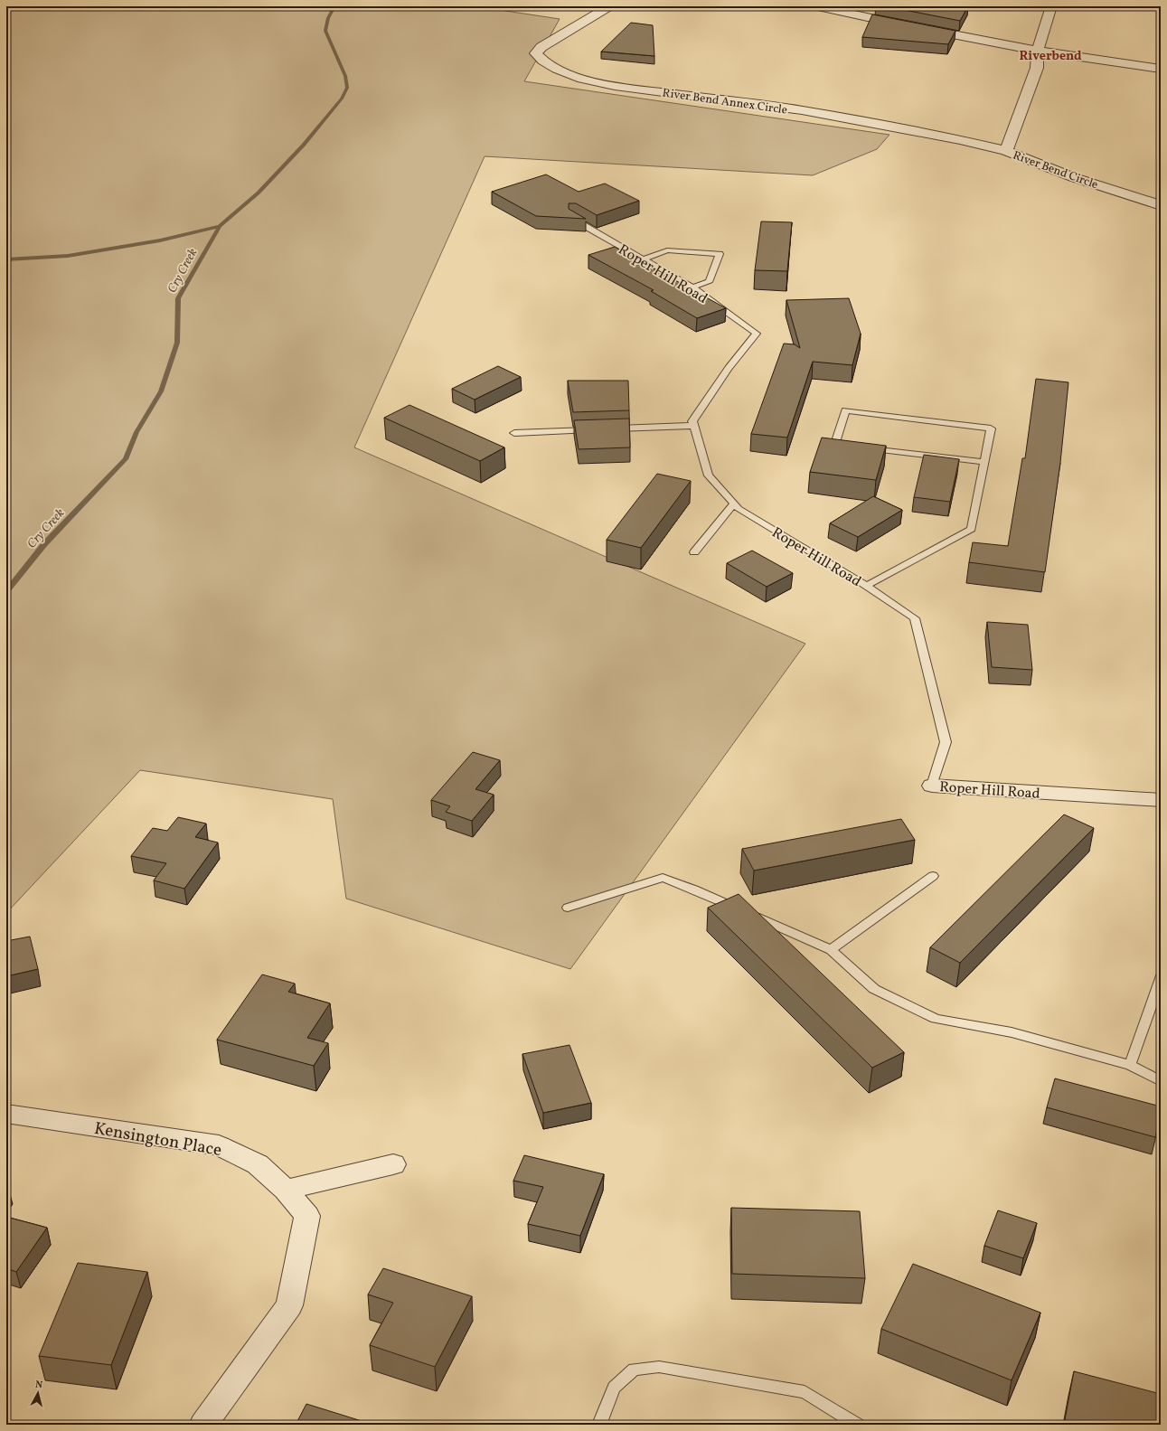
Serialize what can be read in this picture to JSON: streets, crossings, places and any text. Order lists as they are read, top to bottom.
{
  "streets": {
    "street": [
      "River Bend Annex Circle",
      "River Bend Circle",
      "Roper Hill Road",
      "Kensington Place"
    ]
  },
  "crossings": [
    ["River Bend Annex Circle", "River Bend Circle"]
  ],
  "districts": ["Riverbend"],
  "water": ["Cry Creek"],
  "north": "top"
}
